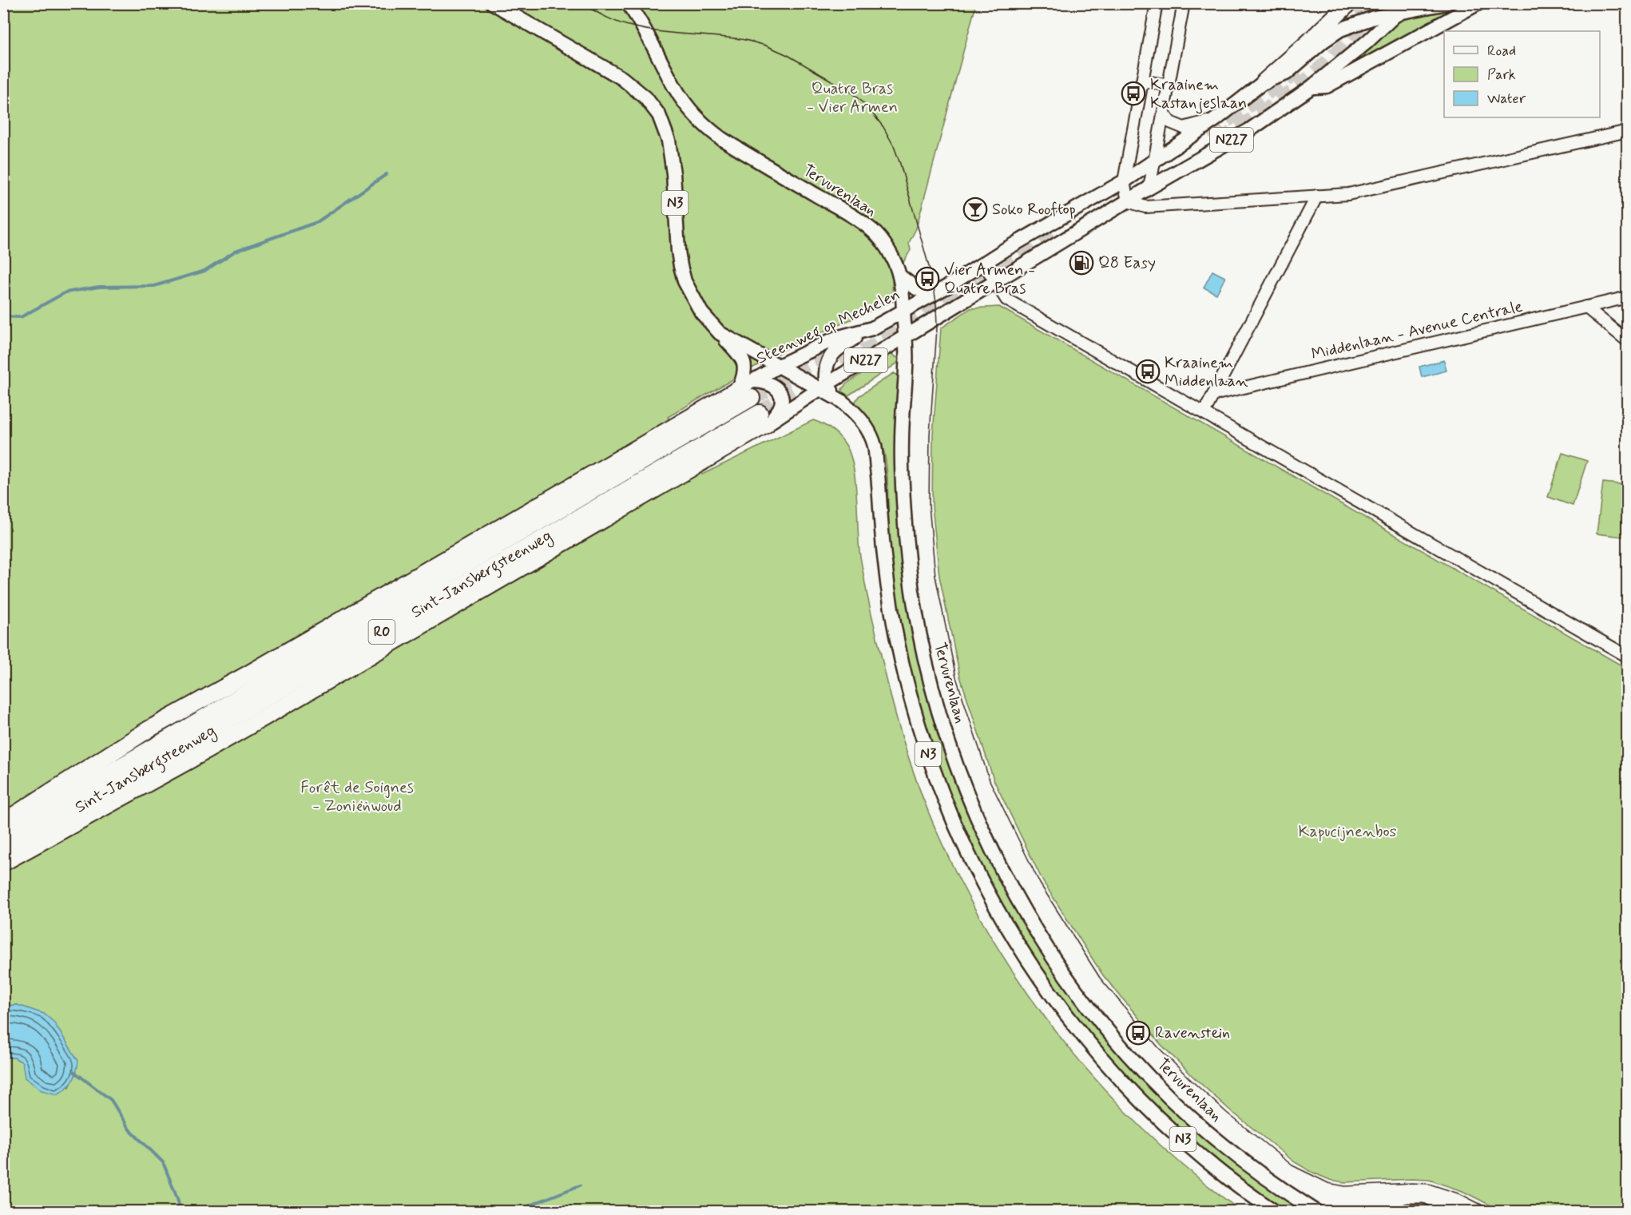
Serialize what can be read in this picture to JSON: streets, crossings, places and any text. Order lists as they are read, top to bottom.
{
  "streets": {
    "highway": ["Sint-Jansbergsteenweg", "R0"],
    "main road": [
      "N227",
      "Tervurenlaan",
      "N3",
      "Steenweg op Mechelen"
    ],
    "street": ["Middenlaan - Avenue Centrale"]
  },
  "crossings": [
    ["N227", "Tervurenlaan"],
    ["N227", "N3"],
    ["N227", "Steenweg op Mechelen"],
    ["Tervurenlaan", "Steenweg op Mechelen"],
    ["N3", "Steenweg op Mechelen"],
    ["Steenweg op Mechelen", "Sint-Jansbergsteenweg"]
  ],
  "parks": ["Quatre Bras - Vier Armen", "Forêt de Soignes - Zoniënwoud", "Kapucijnenbos"],
  "places": {
    "bus stop": [
      "Kraainem Kastanjeslaan",
      "Vier Armen - Quatre Bras",
      "Kraainem Middenlaan",
      "Ravenstein"
    ],
    "bar": ["Soko Rooftop"],
    "fuel station": ["Q8 Easy"]
  },
  "legend": ["Road", "Park", "Water"]
}
